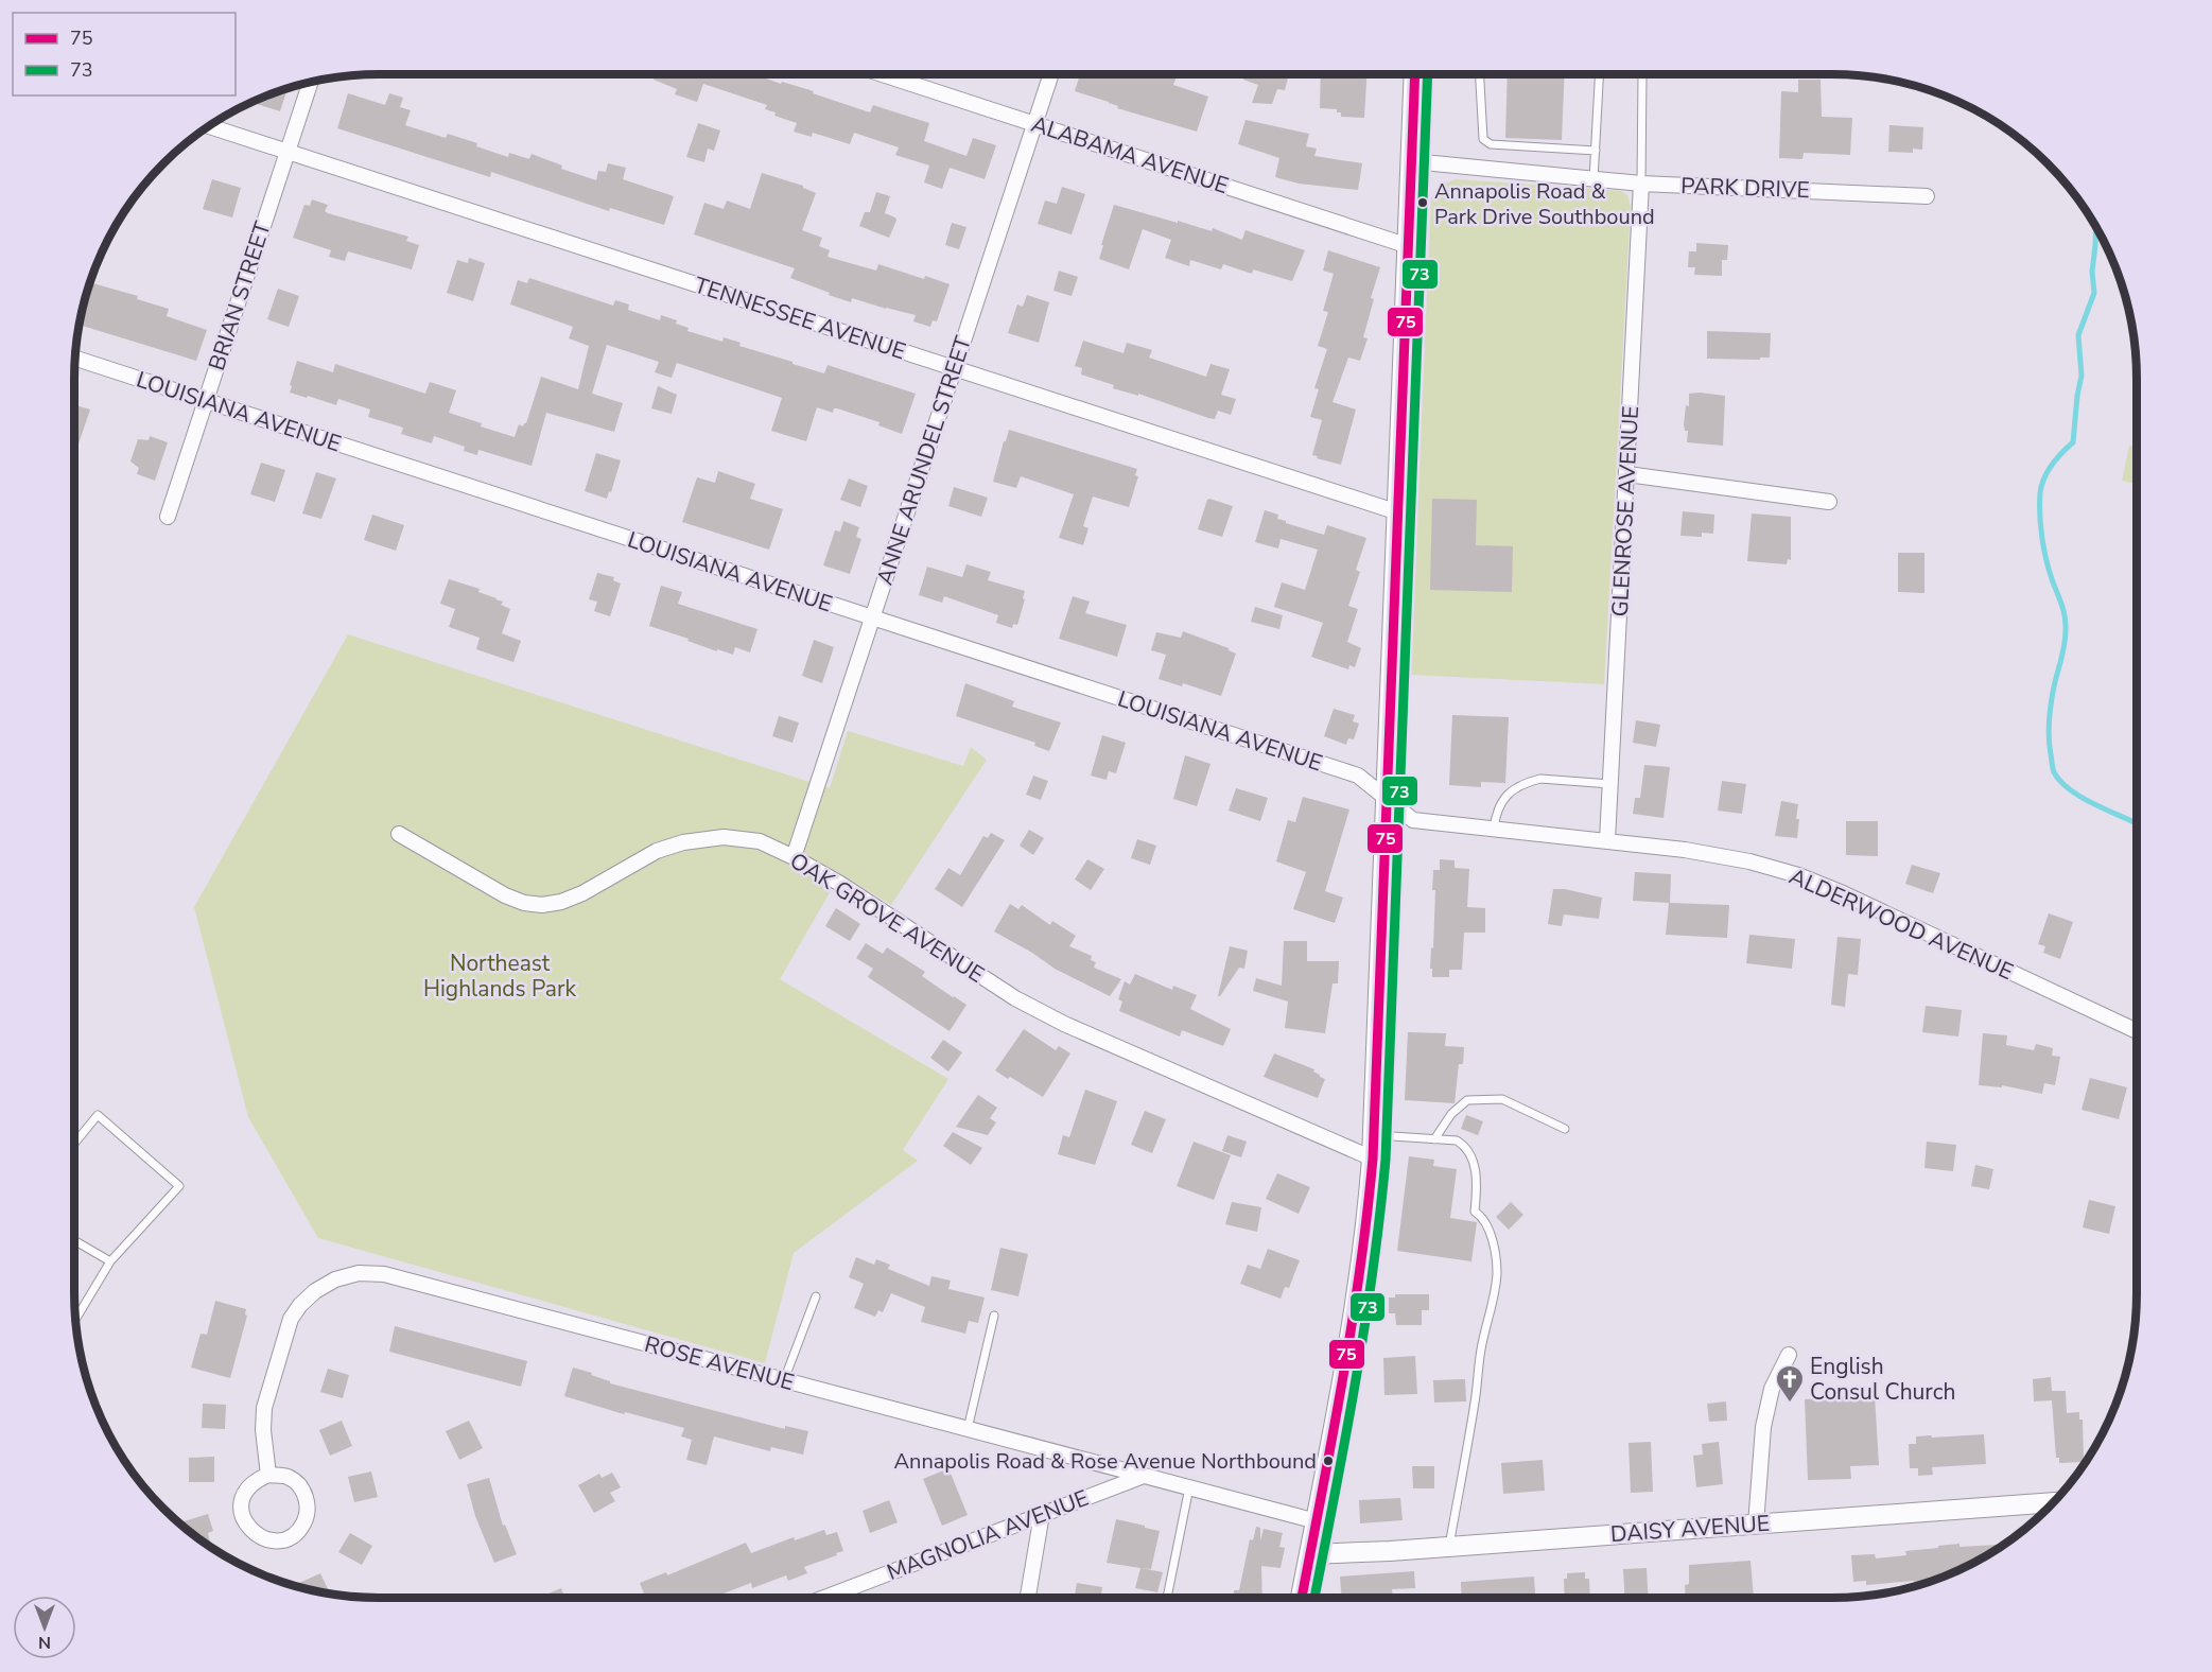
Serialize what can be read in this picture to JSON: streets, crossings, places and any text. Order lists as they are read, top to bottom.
{
  "streets": {
    "street": [
      "ALABAMA AVENUE",
      "PARK DRIVE",
      "BRIAN STREET",
      "TENNESSEE AVENUE",
      "LOUISIANA AVENUE",
      "ANNE ARUNDEL STREET",
      "GLENROSE AVENUE",
      "OAK GROVE AVENUE",
      "ALDERWOOD AVENUE",
      "ROSE AVENUE",
      "DAISY AVENUE",
      "MAGNOLIA AVENUE"
    ]
  },
  "crossings": [
    ["ALABAMA AVENUE", "ANNE ARUNDEL STREET"],
    ["PARK DRIVE", "GLENROSE AVENUE"],
    ["BRIAN STREET", "TENNESSEE AVENUE"],
    ["BRIAN STREET", "LOUISIANA AVENUE"],
    ["TENNESSEE AVENUE", "ANNE ARUNDEL STREET"],
    ["LOUISIANA AVENUE", "ANNE ARUNDEL STREET"],
    ["LOUISIANA AVENUE", "ALDERWOOD AVENUE"],
    ["ANNE ARUNDEL STREET", "OAK GROVE AVENUE"],
    ["GLENROSE AVENUE", "ALDERWOOD AVENUE"],
    ["ROSE AVENUE", "MAGNOLIA AVENUE"]
  ],
  "parks": ["Northeast Highlands Park"],
  "places": {
    "other": ["Annapolis Road & Park Drive Southbound", "Annapolis Road & Rose Avenue Northbound"],
    "church": ["English Consul Church"]
  },
  "lines": ["transit line 75", "transit line 73"],
  "legend": ["75", "73"],
  "north": "bottom"
}
